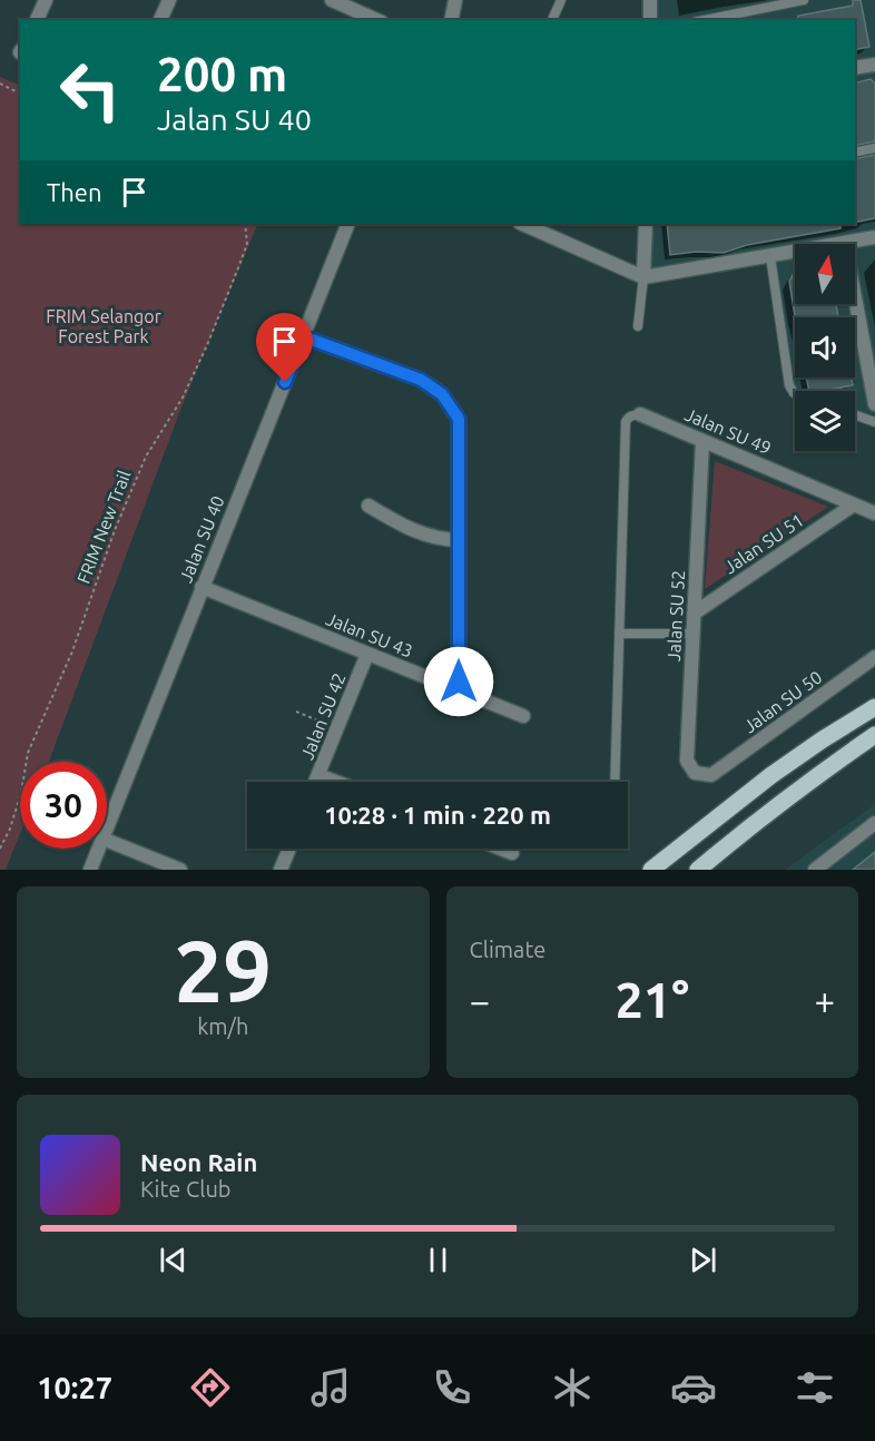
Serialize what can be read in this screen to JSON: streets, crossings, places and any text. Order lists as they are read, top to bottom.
{
  "streets": {
    "street": [
      "Jalan SU 49",
      "Jalan SU 40",
      "Jalan SU 51",
      "Jalan SU 52",
      "Jalan SU 43",
      "Jalan SU 50",
      "Jalan SU 42"
    ],
    "path": ["FRIM New Trail"]
  },
  "crossings": [
    ["Jalan SU 49", "Jalan SU 51"],
    ["Jalan SU 49", "Jalan SU 52"],
    ["Jalan SU 40", "Jalan SU 43"],
    ["Jalan SU 51", "Jalan SU 52"],
    ["Jalan SU 52", "Jalan SU 50"],
    ["Jalan SU 43", "Jalan SU 42"]
  ],
  "parks": ["FRIM Selangor Forest Park"],
  "north": "top",
  "page": {
    "turn": ["200 m", "Jalan SU 40"],
    "then": "Then",
    "limit": "30",
    "trip": "10:28 · 1 min · 220 m",
    "tile": [
      ["29", "km/h"],
      "Climate"
    ],
    "heat": ["−", "21°", "+"],
    "song": ["Neon Rain", "Kite Club"],
    "tabs": "10:27"
  }
}
